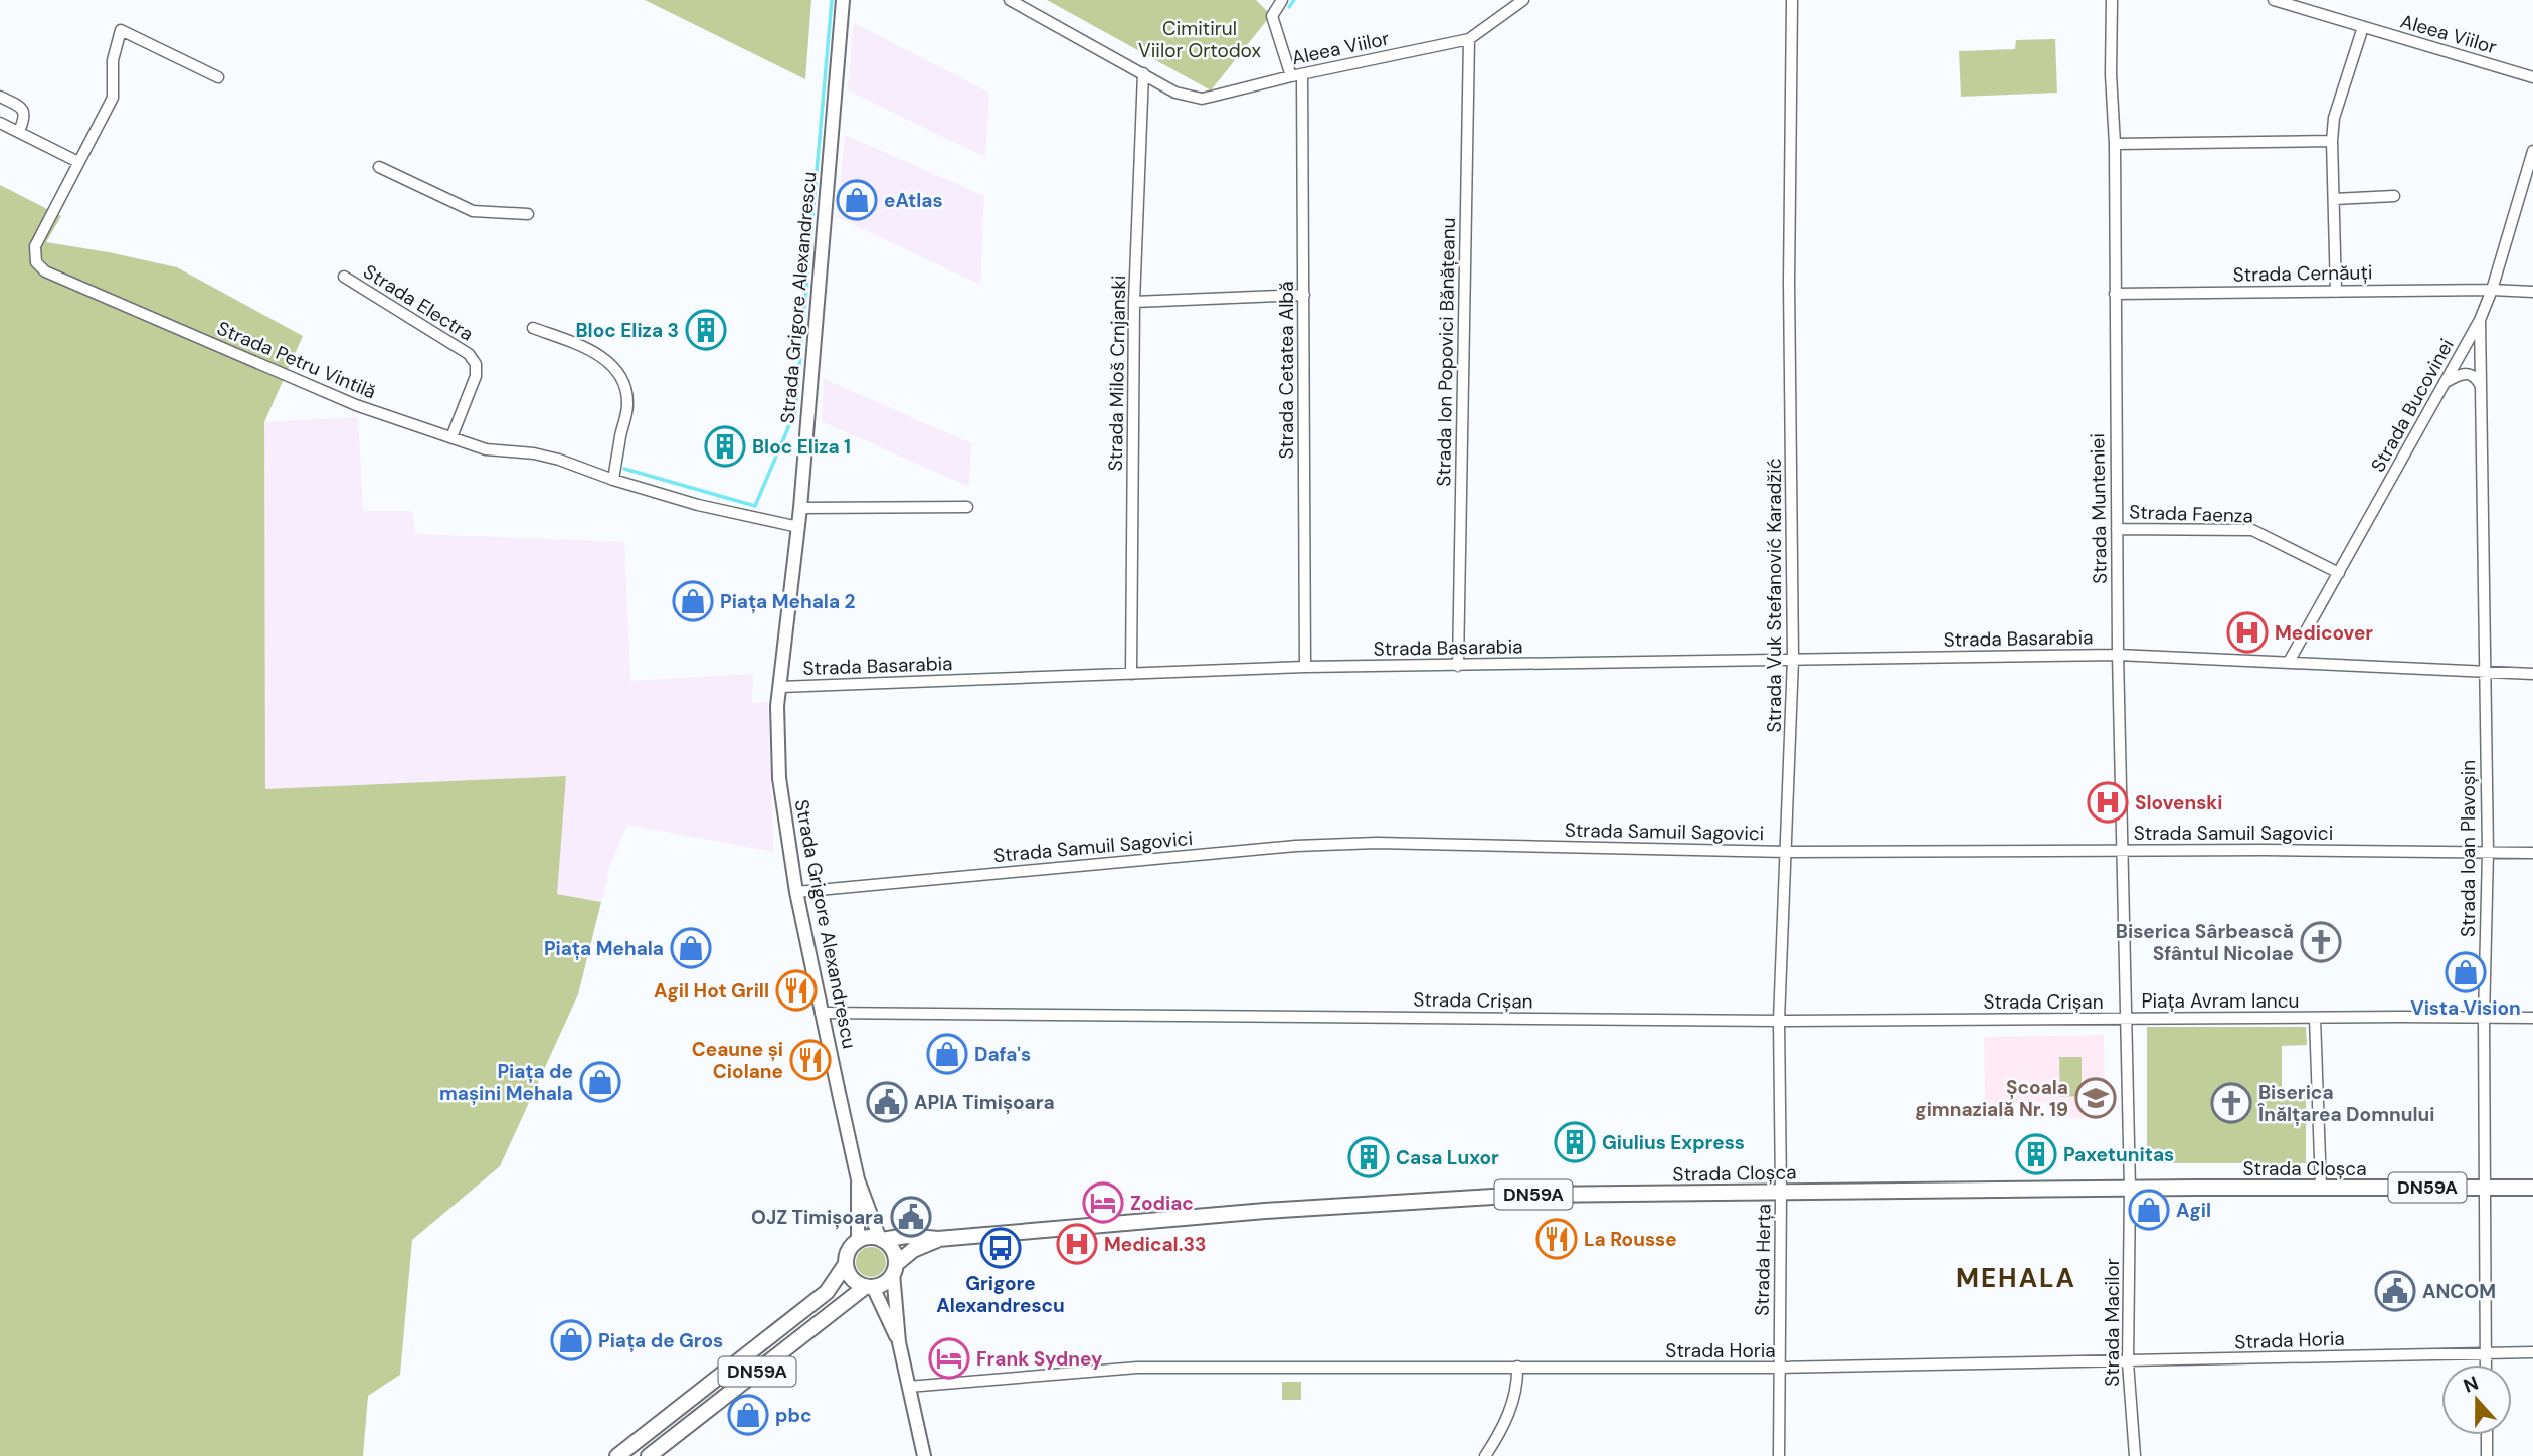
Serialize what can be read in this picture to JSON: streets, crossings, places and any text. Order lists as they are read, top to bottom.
{
  "streets": {
    "main road": ["Strada Cloșca", "DN59A"],
    "street": [
      "Aleea Viilor",
      "Strada Cernăuți",
      "Strada Grigore Alexandrescu",
      "Strada Electra",
      "Strada Ion Popovici Bănățeanu",
      "Strada Petru Vintilă",
      "Strada Cetatea Albă",
      "Strada Miloš Crnjanski",
      "Strada Bucovinei",
      "Strada Munteniei",
      "Strada Faenza",
      "Strada Vuk Stefanović Karadžić",
      "Strada Basarabia",
      "Strada Samuil Sagovici",
      "Strada Ioan Plavoșin",
      "Strada Crișan",
      "Piața Avram Iancu",
      "Strada Herța",
      "Strada Macilor",
      "Strada Horia"
    ]
  },
  "crossings": [
    ["Aleea Viilor", "Strada Ion Popovici Bănățeanu"],
    ["Aleea Viilor", "Strada Cetatea Albă"],
    ["Aleea Viilor", "Strada Miloš Crnjanski"],
    ["Strada Cernăuți", "Strada Bucovinei"],
    ["Strada Cernăuți", "Strada Munteniei"],
    ["Strada Grigore Alexandrescu", "Strada Petru Vintilă"],
    ["Strada Grigore Alexandrescu", "Strada Basarabia"],
    ["Strada Grigore Alexandrescu", "Strada Samuil Sagovici"],
    ["Strada Grigore Alexandrescu", "Strada Crișan"],
    ["Strada Grigore Alexandrescu", "Strada Cloșca"],
    ["Strada Grigore Alexandrescu", "DN59A"],
    ["Strada Electra", "Strada Petru Vintilă"],
    ["Strada Ion Popovici Bănățeanu", "Strada Basarabia"],
    ["Strada Cetatea Albă", "Strada Basarabia"],
    ["Strada Miloš Crnjanski", "Strada Basarabia"],
    ["Strada Bucovinei", "Strada Faenza"],
    ["Strada Bucovinei", "Strada Basarabia"],
    ["Strada Bucovinei", "Strada Ioan Plavoșin"],
    ["Strada Munteniei", "Strada Faenza"],
    ["Strada Munteniei", "Strada Basarabia"],
    ["Strada Munteniei", "Strada Samuil Sagovici"],
    ["Strada Munteniei", "Strada Crișan"],
    ["Strada Munteniei", "Piața Avram Iancu"],
    ["Strada Vuk Stefanović Karadžić", "Strada Basarabia"],
    ["Strada Vuk Stefanović Karadžić", "Strada Samuil Sagovici"],
    ["Strada Vuk Stefanović Karadžić", "Strada Crișan"],
    ["Strada Vuk Stefanović Karadžić", "Strada Cloșca"],
    ["Strada Vuk Stefanović Karadžić", "Strada Herța"],
    ["Strada Basarabia", "Strada Ioan Plavoșin"],
    ["Strada Samuil Sagovici", "Strada Ioan Plavoșin"],
    ["Strada Ioan Plavoșin", "Strada Cloșca"],
    ["Strada Ioan Plavoșin", "Strada Horia"],
    ["Strada Crișan", "Piața Avram Iancu"],
    ["Piața Avram Iancu", "Strada Cloșca"],
    ["Piața Avram Iancu", "Strada Macilor"],
    ["Strada Cloșca", "DN59A"],
    ["Strada Cloșca", "Strada Herța"],
    ["Strada Cloșca", "Strada Macilor"],
    ["Strada Herța", "Strada Horia"],
    ["Strada Macilor", "Strada Horia"]
  ],
  "districts": ["MEHALA"],
  "parks": ["Cimitirul Viilor Ortodox"],
  "places": {
    "shop": [
      "eAtlas",
      "Piața Mehala 2",
      "Piața Mehala",
      "Vista Vision",
      "Dafa's",
      "Piața de mașini Mehala",
      "Agil",
      "Piața de Gros",
      "pbc"
    ],
    "building": [
      "Bloc Eliza 3",
      "Bloc Eliza 1",
      "Giulius Express",
      "Paxetunitas",
      "Casa Luxor"
    ],
    "hospital": ["Medicover", "Slovenski", "Medical.33"],
    "church": ["Biserica Sârbească Sfântul Nicolae", "Biserica Înălțarea Domnului"],
    "restaurant": ["Agil Hot Grill", "Ceaune și Ciolane", "La Rousse"],
    "school or university": ["Școala gimnazială Nr. 19"],
    "public building": ["APIA Timișoara", "OJZ Timișoara", "ANCOM"],
    "hotel": ["Zodiac", "Frank Sydney"],
    "bus stop": ["Grigore Alexandrescu"]
  },
  "north": "top"
}
